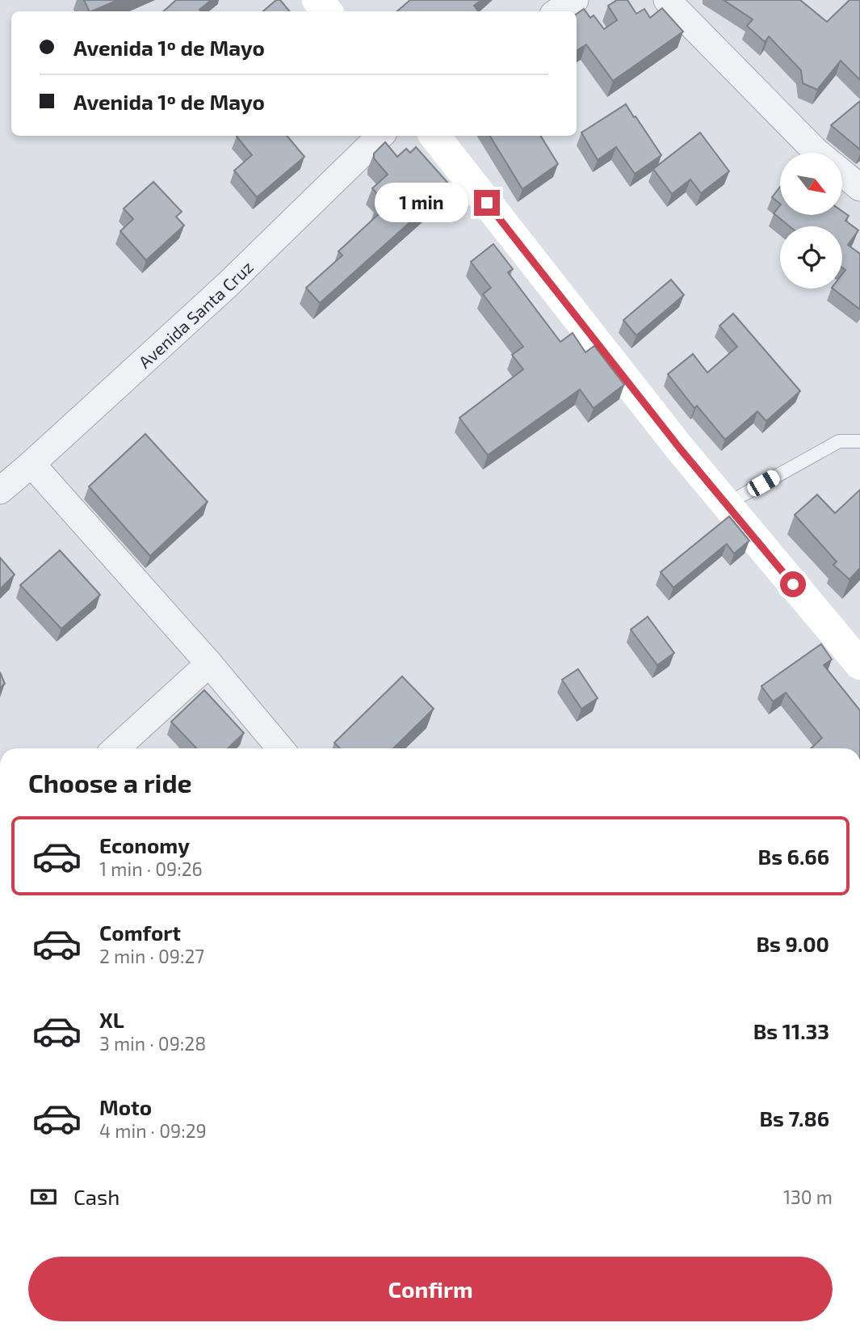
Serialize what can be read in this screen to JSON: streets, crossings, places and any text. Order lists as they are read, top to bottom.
{
  "streets": {
    "street": ["Avenida Santa Cruz"]
  },
  "north": "bottom right",
  "page": {
    "banner": ["Avenida 1º de Mayo", "Avenida 1º de Mayo"],
    "bubble": "1 min",
    "heading": "Choose a ride",
    "list": [
      {
        "name": "Economy",
        "note": "1 min · 09:26",
        "value": "Bs 6.66"
      },
      {
        "name": "Comfort",
        "note": "2 min · 09:27",
        "value": "Bs 9.00"
      },
      {
        "name": "XL",
        "note": "3 min · 09:28",
        "value": "Bs 11.33"
      },
      {
        "name": "Moto",
        "note": "4 min · 09:29",
        "value": "Bs 7.86"
      }
    ],
    "pay": ["Cash", "130 m"],
    "buttons": "Confirm"
  }
}
